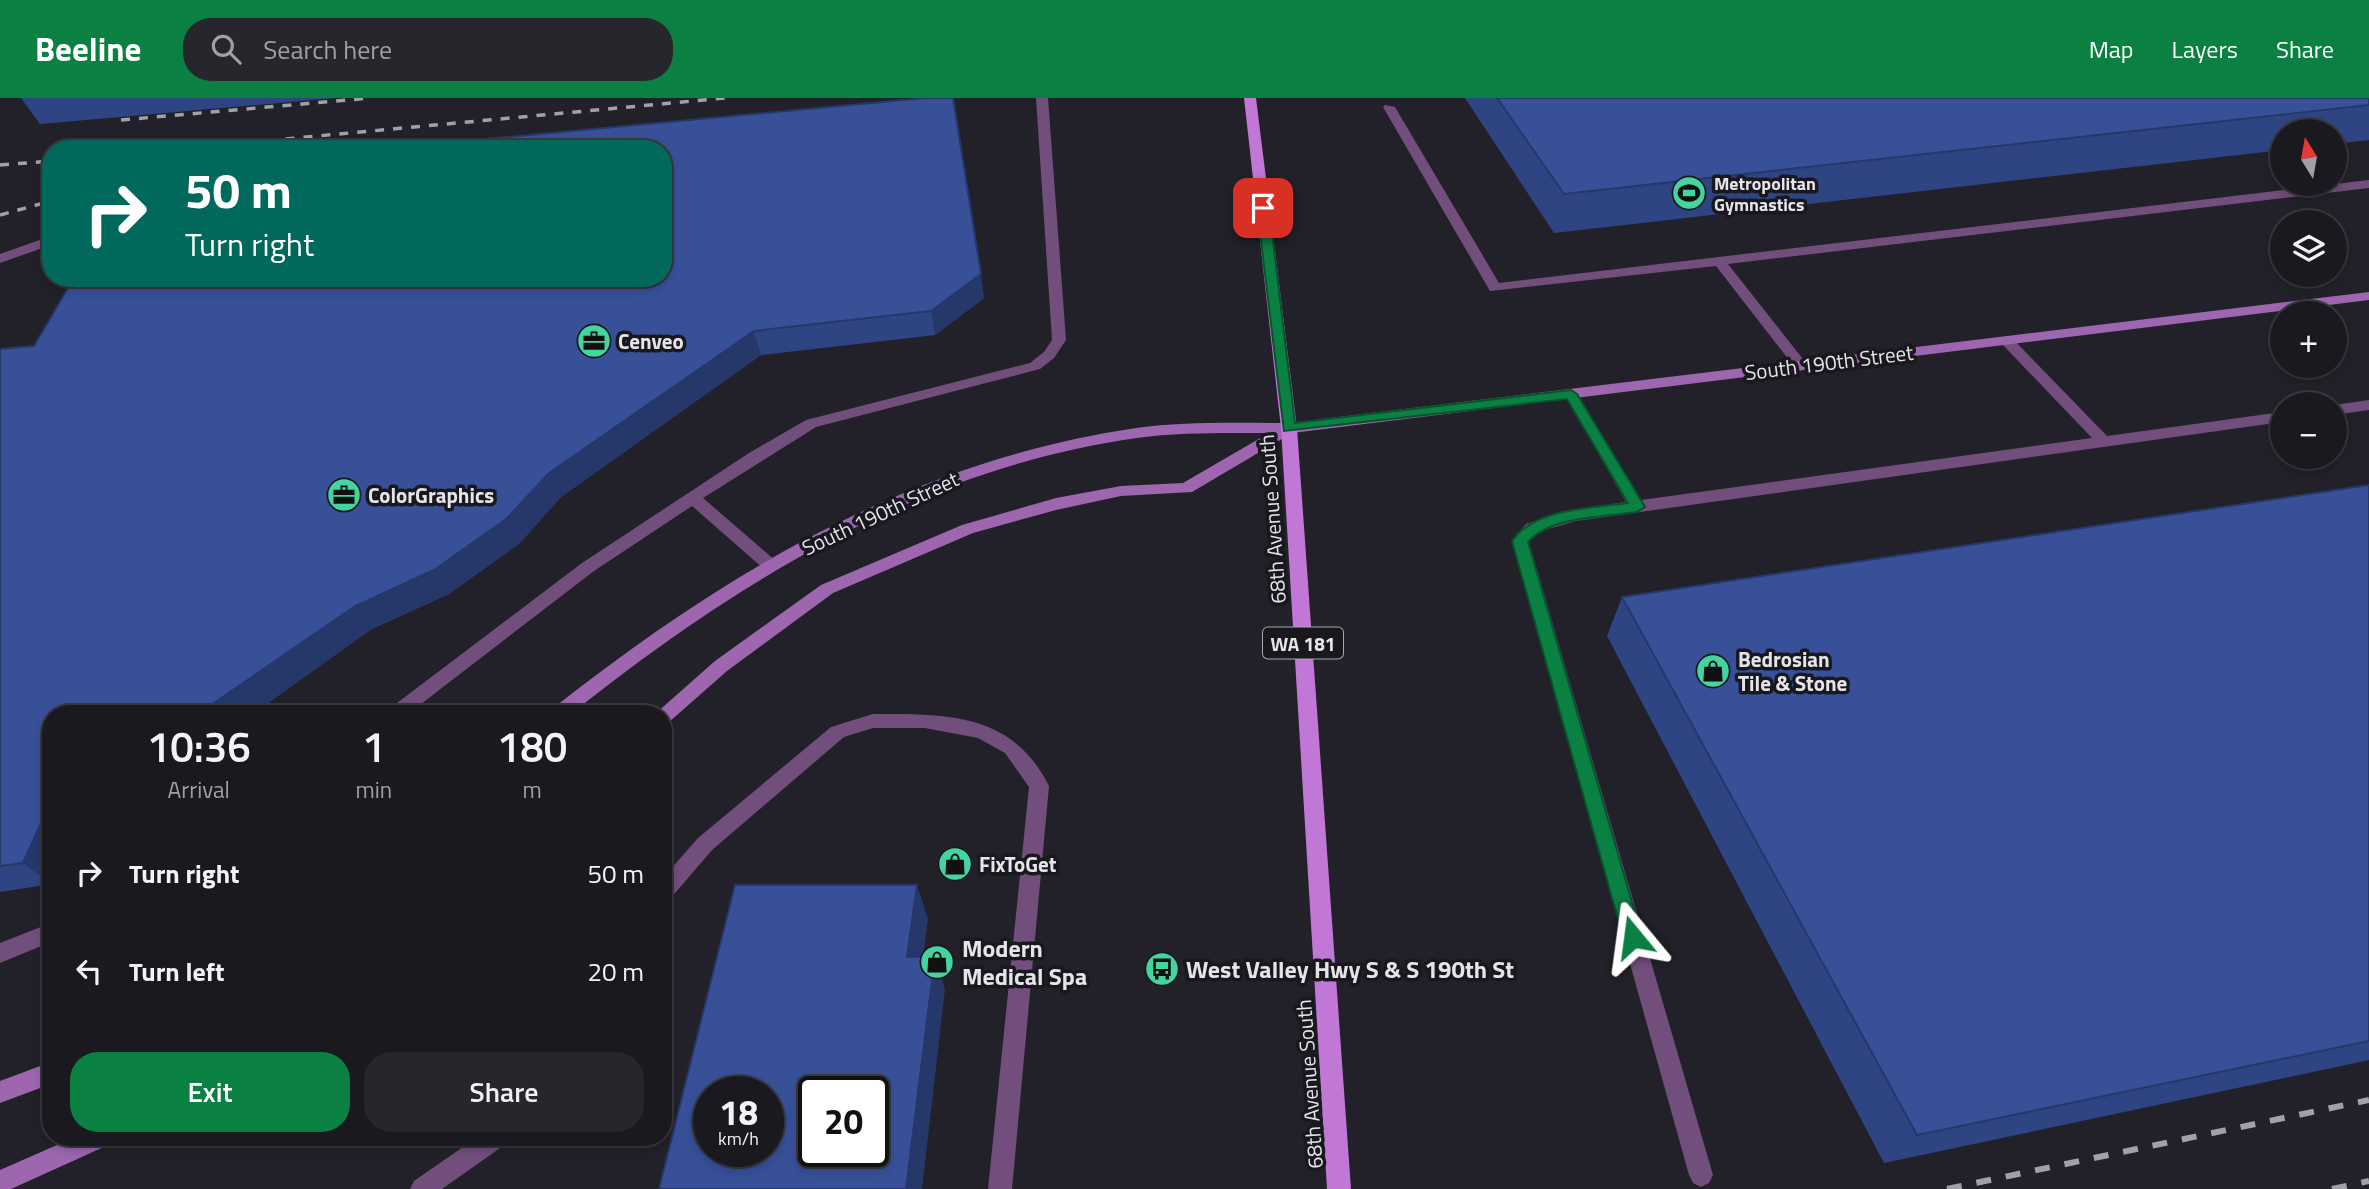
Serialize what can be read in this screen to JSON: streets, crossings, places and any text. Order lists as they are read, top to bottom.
{
  "streets": {
    "main road": ["68th Avenue South", "WA 181"],
    "street": ["South 190th Street"]
  },
  "crossings": [
    ["South 190th Street", "68th Avenue South"]
  ],
  "places": {
    "sports": ["Metropolitan Gymnastics"],
    "office": ["Cenveo", "ColorGraphics"],
    "shop": ["Bedrosian Tile & Stone", "FixToGet", "Modern Medical Spa"],
    "bus stop": ["West Valley Hwy S & S 190th St"]
  },
  "north": "top",
  "page": {
    "header": "Beeline",
    "search": "Search here",
    "nav": ["Map", "Layers", "Share"],
    "map_buttons": ["+", "−"],
    "turn": ["50 m", "Turn right"],
    "eta": [
      "10:36",
      "Arrival",
      "1",
      "min",
      "180",
      "m"
    ],
    "list": [
      {
        "name": "Turn right",
        "value": "50 m"
      },
      {
        "name": "Turn left",
        "value": "20 m"
      }
    ],
    "buttons": ["Exit", "Share"],
    "speed": "18 km/h",
    "limit": "20"
  }
}
